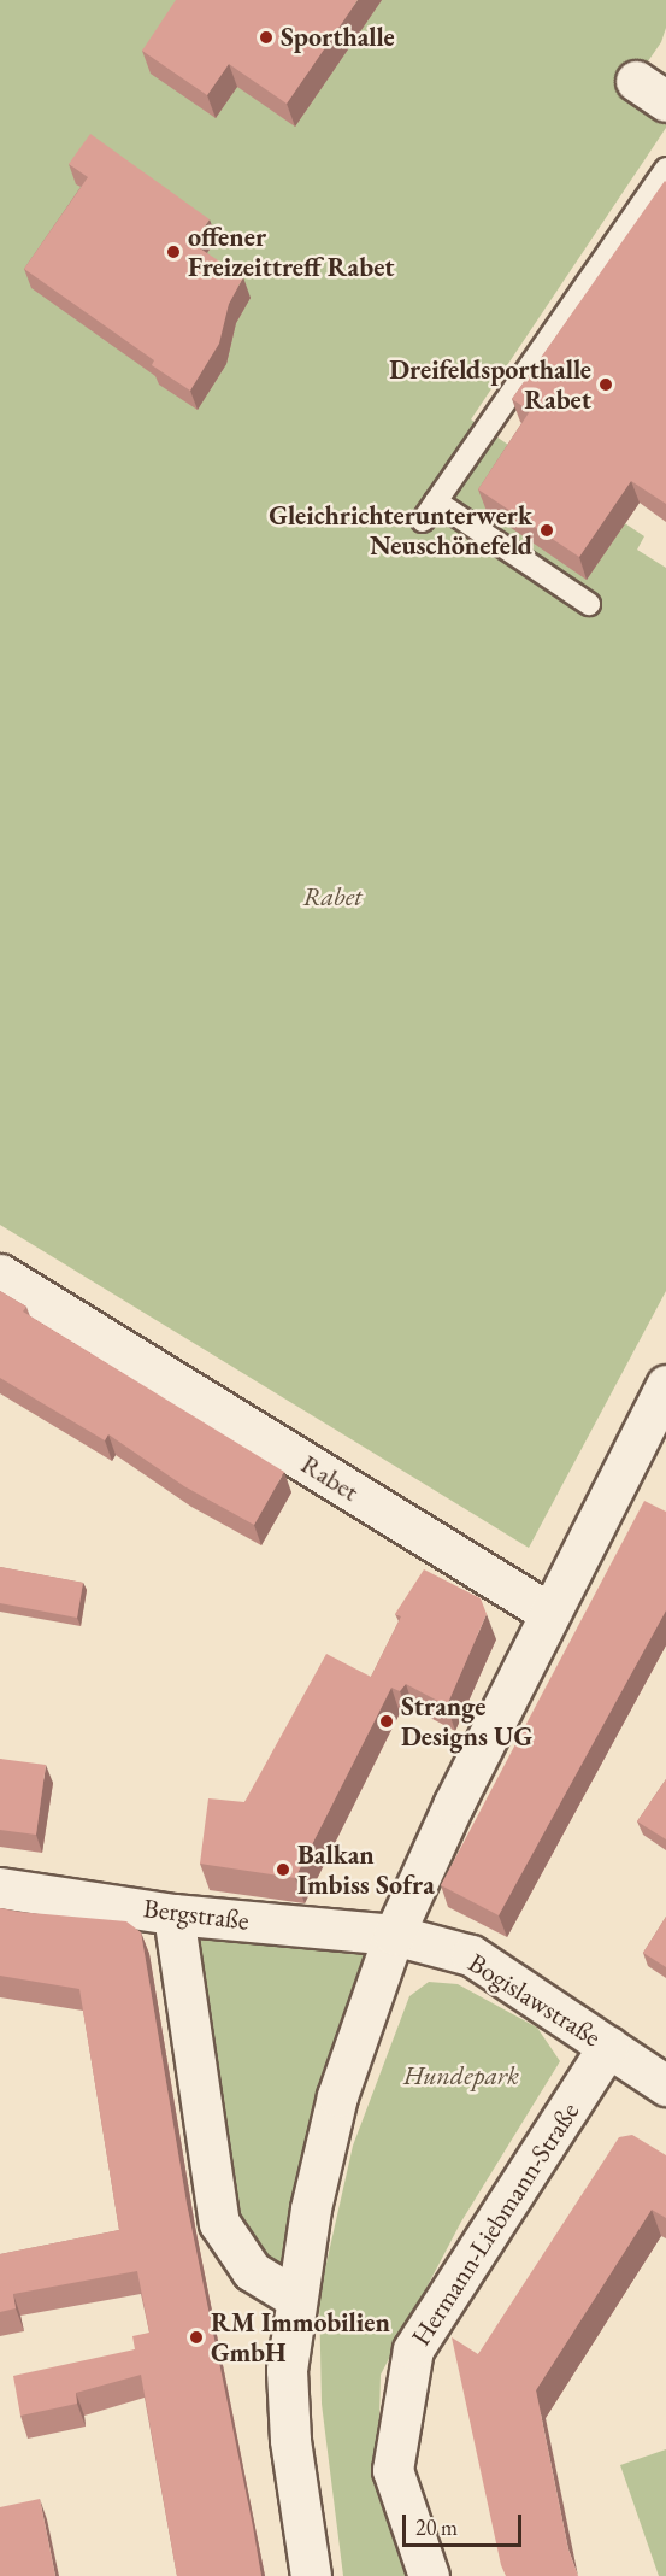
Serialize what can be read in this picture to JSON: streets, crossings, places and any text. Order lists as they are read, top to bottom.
{
  "streets": {
    "street": [
      "Rabet",
      "Bergstraße",
      "Bogislawstraße",
      "Hermann-Liebmann-Straße"
    ]
  },
  "crossings": [
    ["Bergstraße", "Bogislawstraße"],
    ["Bogislawstraße", "Hermann-Liebmann-Straße"]
  ],
  "parks": ["Rabet", "Hundepark"],
  "places": [
    "Sporthalle",
    "offener Freizeittreff Rabet",
    "Dreifeldsporthalle Rabet",
    "Gleichrichterunterwerk Neuschönefeld",
    "Strange Designs UG",
    "Balkan Imbiss Sofra",
    "RM Immobilien GmbH"
  ],
  "scale_bar": "20 m"
}
